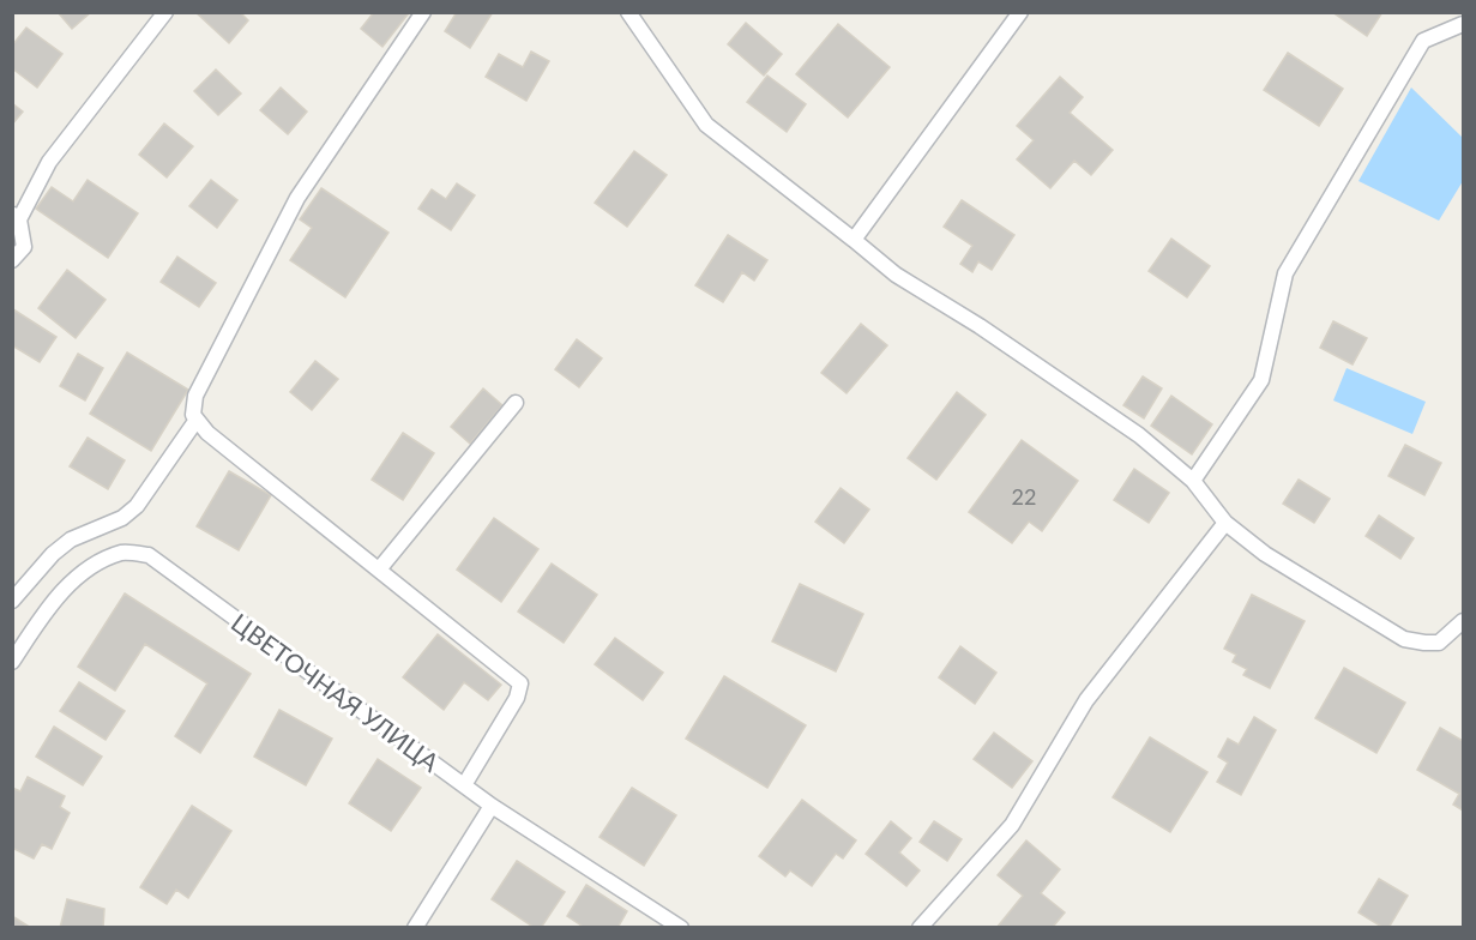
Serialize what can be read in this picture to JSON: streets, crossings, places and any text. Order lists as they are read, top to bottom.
{
  "streets": {
    "lane": ["ЦВЕТОЧНАЯ УЛИЦА"]
  },
  "house_numbers": ["22"]
}
